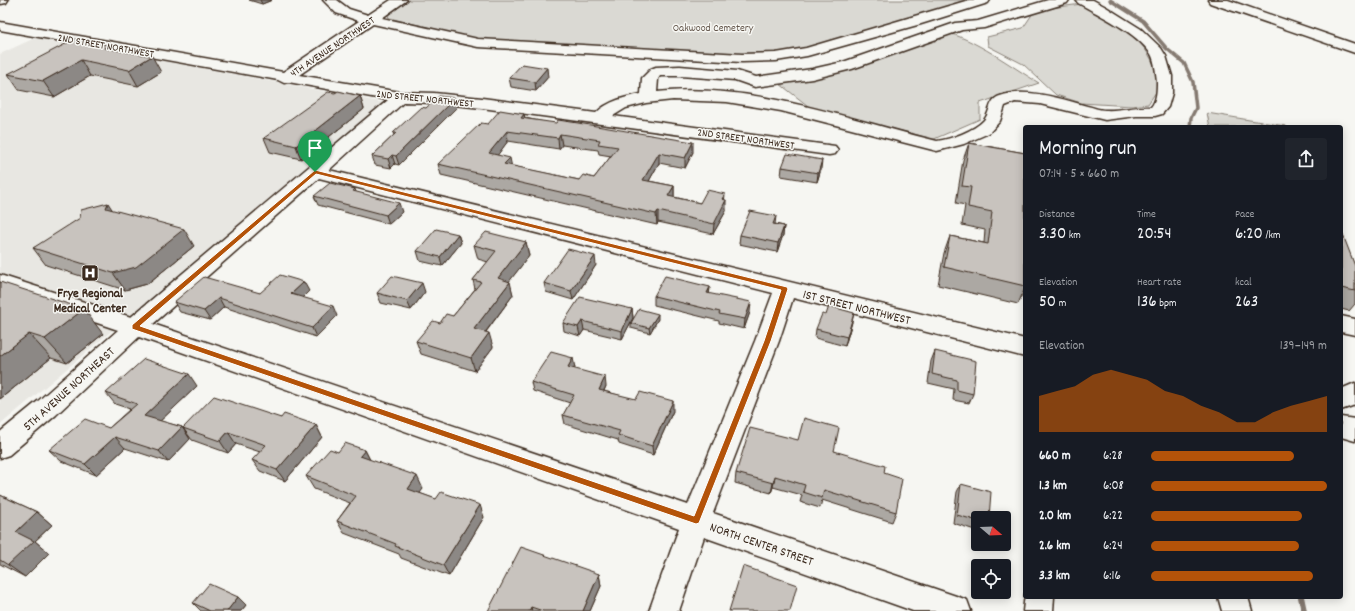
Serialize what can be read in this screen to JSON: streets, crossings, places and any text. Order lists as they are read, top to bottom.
{
  "streets": {
    "street": [
      "2ND STREET NORTHWEST",
      "4TH AVENUE NORTHWEST",
      "1ST STREET NORTHWEST",
      "5TH AVENUE NORTHEAST",
      "NORTH CENTER STREET"
    ]
  },
  "crossings": [
    ["2ND STREET NORTHWEST", "4TH AVENUE NORTHWEST"],
    ["2ND STREET NORTHWEST", "5TH AVENUE NORTHEAST"],
    ["1ST STREET NORTHWEST", "5TH AVENUE NORTHEAST"],
    ["5TH AVENUE NORTHEAST", "NORTH CENTER STREET"]
  ],
  "parks": ["Oakwood Cemetery"],
  "places": {
    "hospital": ["Frye Regional Medical Center"]
  },
  "north": "right",
  "page": {
    "heading": ["Morning run", "07:14 · 5 × 660 m"],
    "stats": [
      ["Distance", "3.30 km"],
      ["Time", "20:54"],
      ["Pace", "6:20 /km"],
      ["Elevation", "50 m"],
      ["Heart rate", "136 bpm"],
      ["kcal", "263"]
    ],
    "chart": ["Elevation", "139–149 m"],
    "list": [
      {
        "name": "660 m",
        "note": "6:28"
      },
      {
        "name": "1.3 km",
        "note": "6:08"
      },
      {
        "name": "2.0 km",
        "note": "6:22"
      },
      {
        "name": "2.6 km",
        "note": "6:24"
      },
      {
        "name": "3.3 km",
        "note": "6:16"
      }
    ]
  }
}
